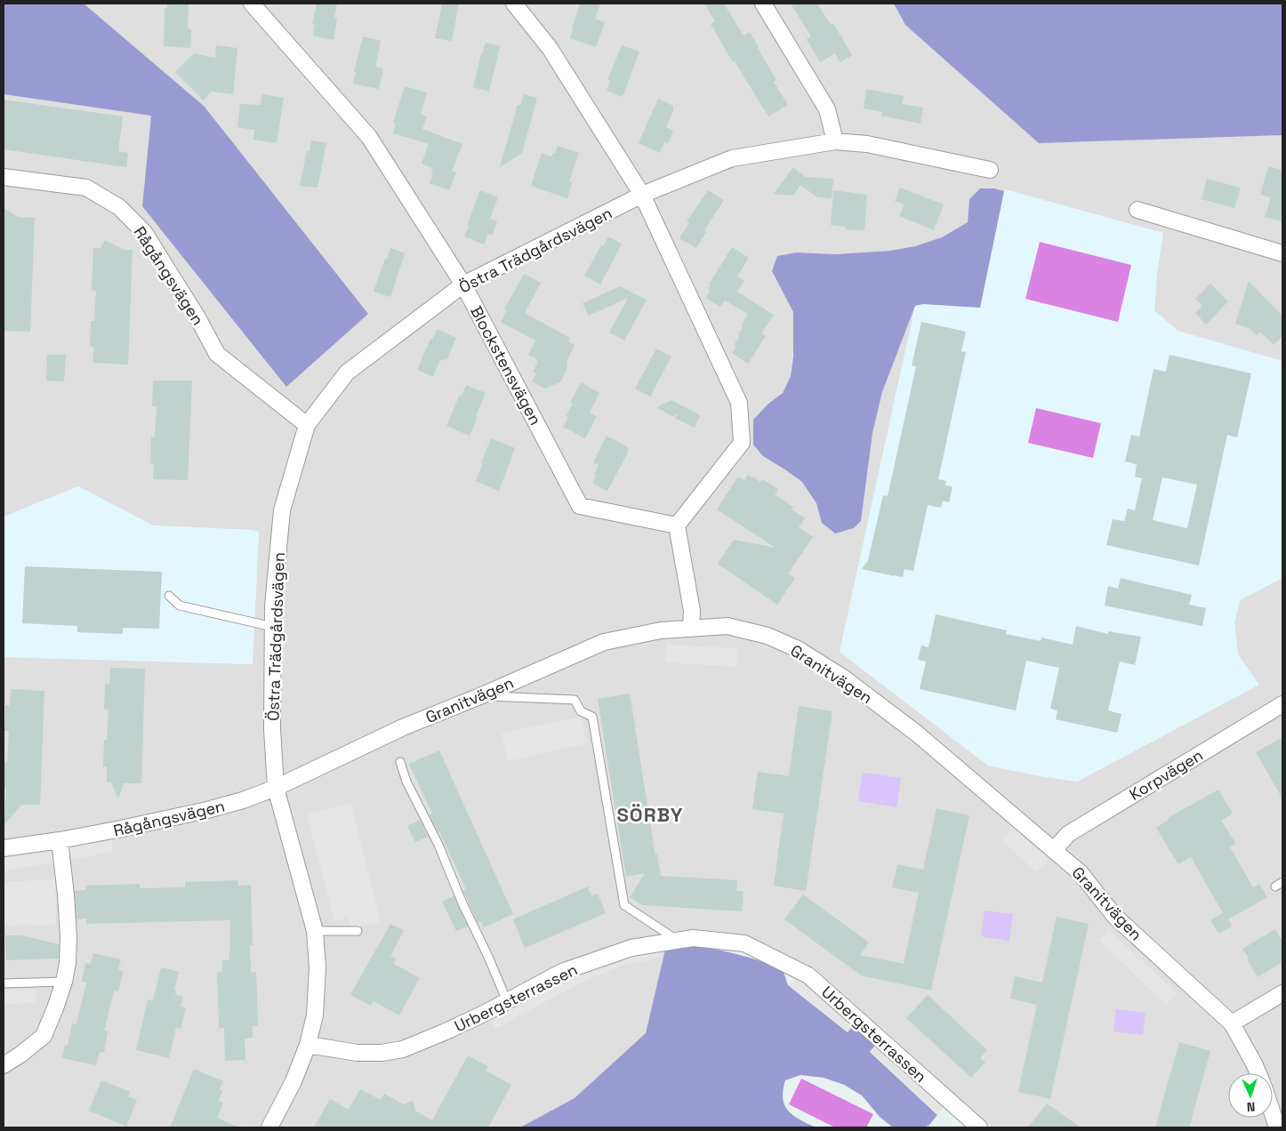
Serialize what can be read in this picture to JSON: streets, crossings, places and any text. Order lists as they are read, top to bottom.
{
  "streets": {
    "street": [
      "Östra Trädgårdsvägen",
      "Rågångsvägen",
      "Blockstensvägen",
      "Granitvägen",
      "Korpvägen",
      "Urbergsterrassen"
    ]
  },
  "crossings": [
    ["Östra Trädgårdsvägen", "Rågångsvägen"],
    ["Östra Trädgårdsvägen", "Blockstensvägen"],
    ["Östra Trädgårdsvägen", "Granitvägen"],
    ["Östra Trädgårdsvägen", "Urbergsterrassen"],
    ["Rågångsvägen", "Granitvägen"],
    ["Granitvägen", "Korpvägen"]
  ],
  "districts": ["SÖRBY"],
  "north": "bottom"
}
